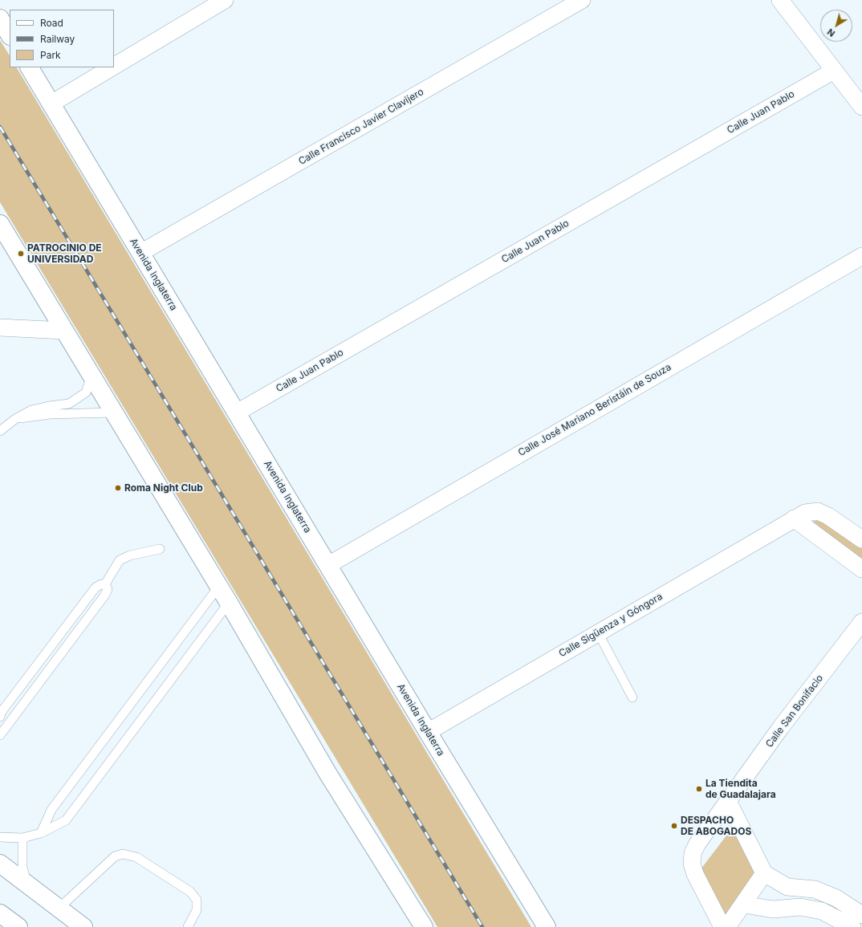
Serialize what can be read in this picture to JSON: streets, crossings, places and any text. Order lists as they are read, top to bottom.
{
  "streets": {
    "street": [
      "Calle Juan Pablo",
      "Calle Francisco Javier Clavijero",
      "Avenida Inglaterra",
      "Calle José Mariano Beristáin de Souza",
      "Calle Sigüenza y Góngora",
      "Calle San Bonifacio"
    ]
  },
  "crossings": [
    ["Calle Juan Pablo", "Avenida Inglaterra"],
    ["Calle Francisco Javier Clavijero", "Avenida Inglaterra"],
    ["Avenida Inglaterra", "Calle José Mariano Beristáin de Souza"],
    ["Avenida Inglaterra", "Calle Sigüenza y Góngora"]
  ],
  "places": [
    "PATROCINIO DE UNIVERSIDAD",
    "Roma Night Club",
    "La Tiendita de Guadalajara",
    "DESPACHO DE ABOGADOS"
  ],
  "legend": ["Road", "Railway", "Park"],
  "north": "bottom left"
}
